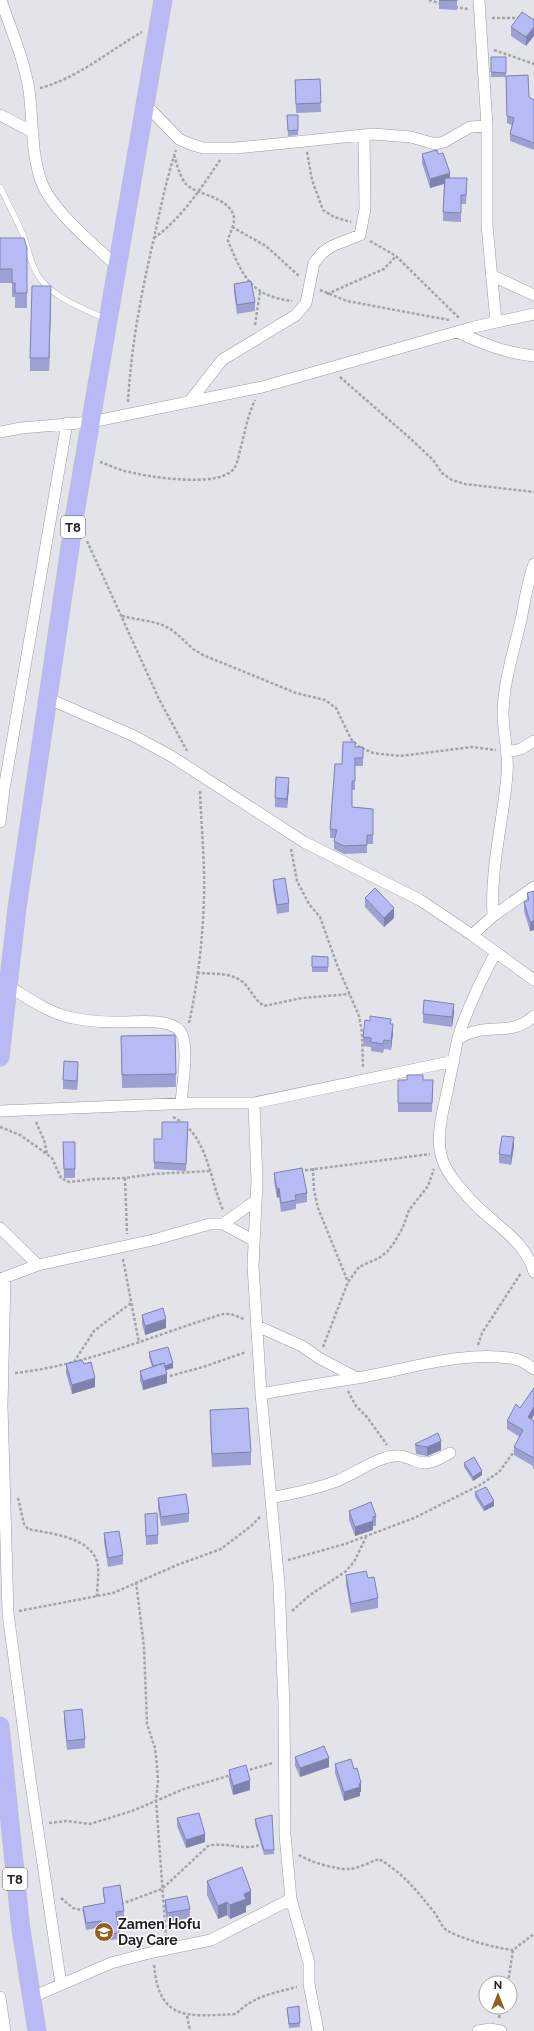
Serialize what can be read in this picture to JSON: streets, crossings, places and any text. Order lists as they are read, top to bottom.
{
  "streets": {
    "main road": ["T8"]
  },
  "places": {
    "school or university": ["Zamen Hofu Day Care"]
  },
  "north": "top"
}
